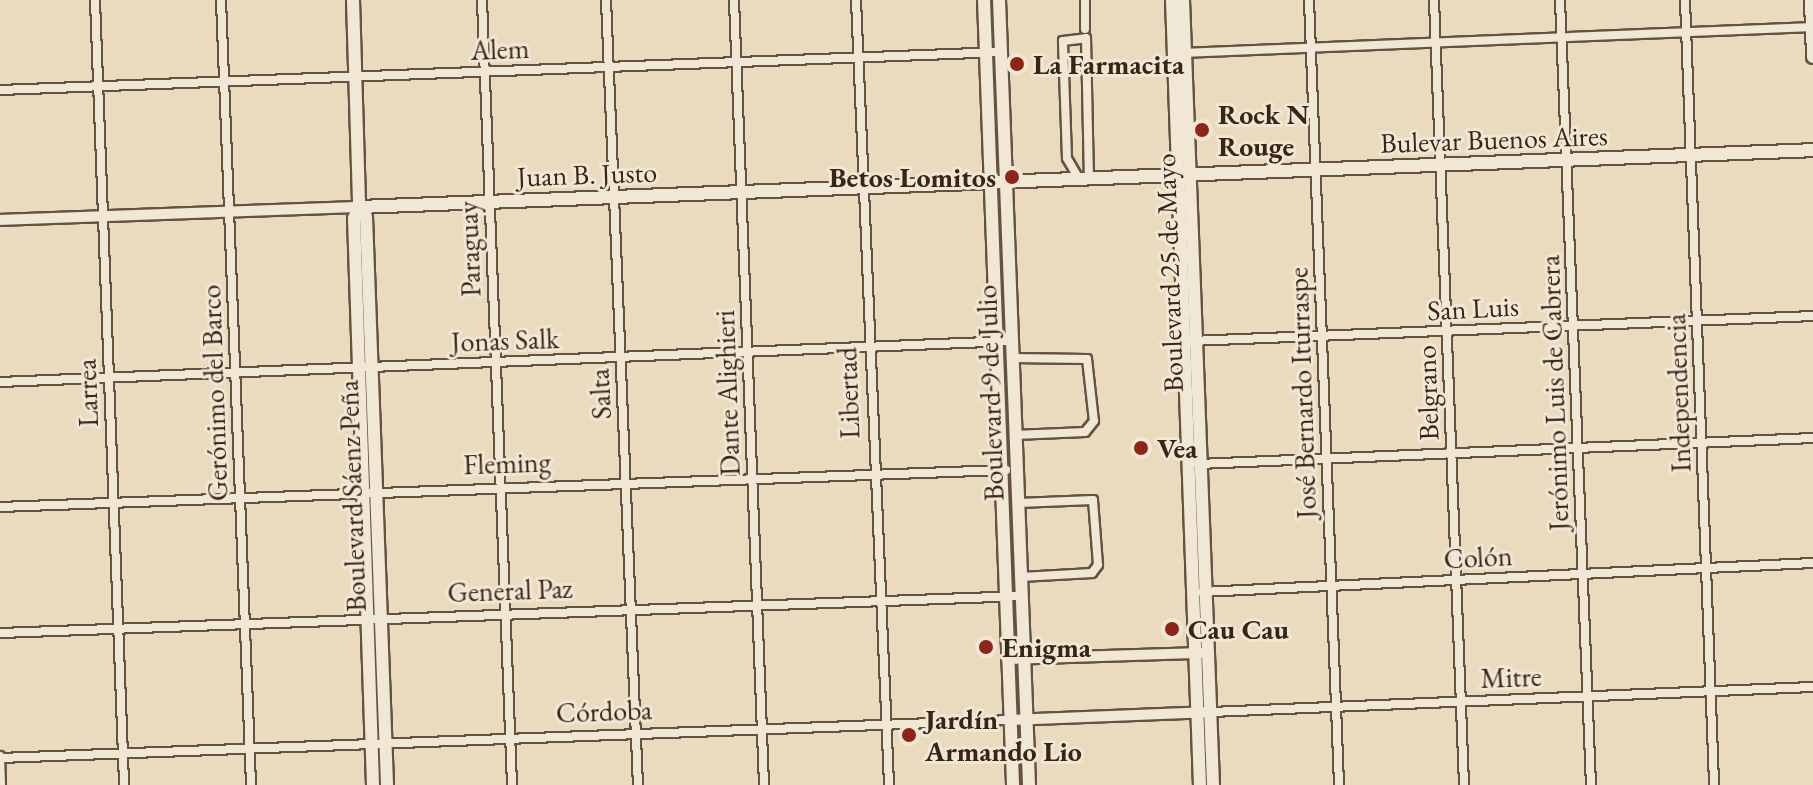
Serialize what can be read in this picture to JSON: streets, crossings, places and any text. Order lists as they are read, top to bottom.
{
  "streets": {
    "main road": [
      "Bulevar Buenos Aires",
      "Juan B. Justo",
      "Boulevard 25 de Mayo",
      "Boulevard 9 de Julio",
      "Boulevard Sáenz Peña"
    ],
    "street": [
      "Alem",
      "Paraguay",
      "San Luis",
      "Jonas Salk",
      "Larrea",
      "Gerónimo del Barco",
      "Dante Alighieri",
      "Libertad",
      "José Bernardo Iturraspe",
      "Belgrano",
      "Jerónimo Luis de Cabrera",
      "Independencia",
      "Salta",
      "Fleming",
      "Colón",
      "General Paz",
      "Mitre",
      "Córdoba"
    ]
  },
  "crossings": [
    ["Alem", "Paraguay"],
    ["Alem", "Larrea"],
    ["Alem", "Gerónimo del Barco"],
    ["Alem", "Dante Alighieri"],
    ["Alem", "Libertad"],
    ["Alem", "Boulevard 9 de Julio"],
    ["Alem", "Salta"],
    ["Alem", "Boulevard Sáenz Peña"],
    ["Bulevar Buenos Aires", "Juan B. Justo"],
    ["Bulevar Buenos Aires", "Boulevard 25 de Mayo"],
    ["Bulevar Buenos Aires", "José Bernardo Iturraspe"],
    ["Bulevar Buenos Aires", "Belgrano"],
    ["Bulevar Buenos Aires", "Jerónimo Luis de Cabrera"],
    ["Bulevar Buenos Aires", "Independencia"],
    ["Juan B. Justo", "Paraguay"],
    ["Juan B. Justo", "Boulevard 25 de Mayo"],
    ["Juan B. Justo", "Larrea"],
    ["Juan B. Justo", "Gerónimo del Barco"],
    ["Juan B. Justo", "Dante Alighieri"],
    ["Juan B. Justo", "Libertad"],
    ["Juan B. Justo", "Boulevard 9 de Julio"],
    ["Juan B. Justo", "Salta"],
    ["Juan B. Justo", "Boulevard Sáenz Peña"],
    ["Paraguay", "Jonas Salk"],
    ["Paraguay", "Fleming"],
    ["Paraguay", "General Paz"],
    ["Paraguay", "Córdoba"],
    ["Boulevard 25 de Mayo", "San Luis"],
    ["Boulevard 25 de Mayo", "Colón"],
    ["Boulevard 25 de Mayo", "Mitre"],
    ["Boulevard 25 de Mayo", "Córdoba"],
    ["San Luis", "José Bernardo Iturraspe"],
    ["San Luis", "Belgrano"],
    ["San Luis", "Jerónimo Luis de Cabrera"],
    ["San Luis", "Independencia"],
    ["Jonas Salk", "Larrea"],
    ["Jonas Salk", "Gerónimo del Barco"],
    ["Jonas Salk", "Dante Alighieri"],
    ["Jonas Salk", "Libertad"],
    ["Jonas Salk", "Boulevard 9 de Julio"],
    ["Jonas Salk", "Salta"],
    ["Jonas Salk", "Boulevard Sáenz Peña"],
    ["Larrea", "Fleming"],
    ["Larrea", "General Paz"],
    ["Larrea", "Córdoba"],
    ["Gerónimo del Barco", "Fleming"],
    ["Gerónimo del Barco", "General Paz"],
    ["Gerónimo del Barco", "Córdoba"],
    ["Dante Alighieri", "Fleming"],
    ["Dante Alighieri", "General Paz"],
    ["Dante Alighieri", "Córdoba"],
    ["Libertad", "Fleming"],
    ["Libertad", "General Paz"],
    ["Libertad", "Córdoba"],
    ["Boulevard 9 de Julio", "Fleming"],
    ["Boulevard 9 de Julio", "General Paz"],
    ["Boulevard 9 de Julio", "Córdoba"],
    ["José Bernardo Iturraspe", "Colón"],
    ["José Bernardo Iturraspe", "Mitre"],
    ["Belgrano", "Colón"],
    ["Belgrano", "Mitre"],
    ["Jerónimo Luis de Cabrera", "Colón"],
    ["Jerónimo Luis de Cabrera", "Mitre"],
    ["Independencia", "Colón"],
    ["Independencia", "Mitre"],
    ["Salta", "Fleming"],
    ["Salta", "General Paz"],
    ["Salta", "Córdoba"],
    ["Fleming", "Boulevard Sáenz Peña"],
    ["Boulevard Sáenz Peña", "General Paz"],
    ["Boulevard Sáenz Peña", "Córdoba"],
    ["Mitre", "Córdoba"]
  ],
  "places": [
    "La Farmacita",
    "Rock N Rouge",
    "Betos Lomitos",
    "Vea",
    "Cau Cau",
    "Enigma",
    "Jardín Armando Lio"
  ]
}
